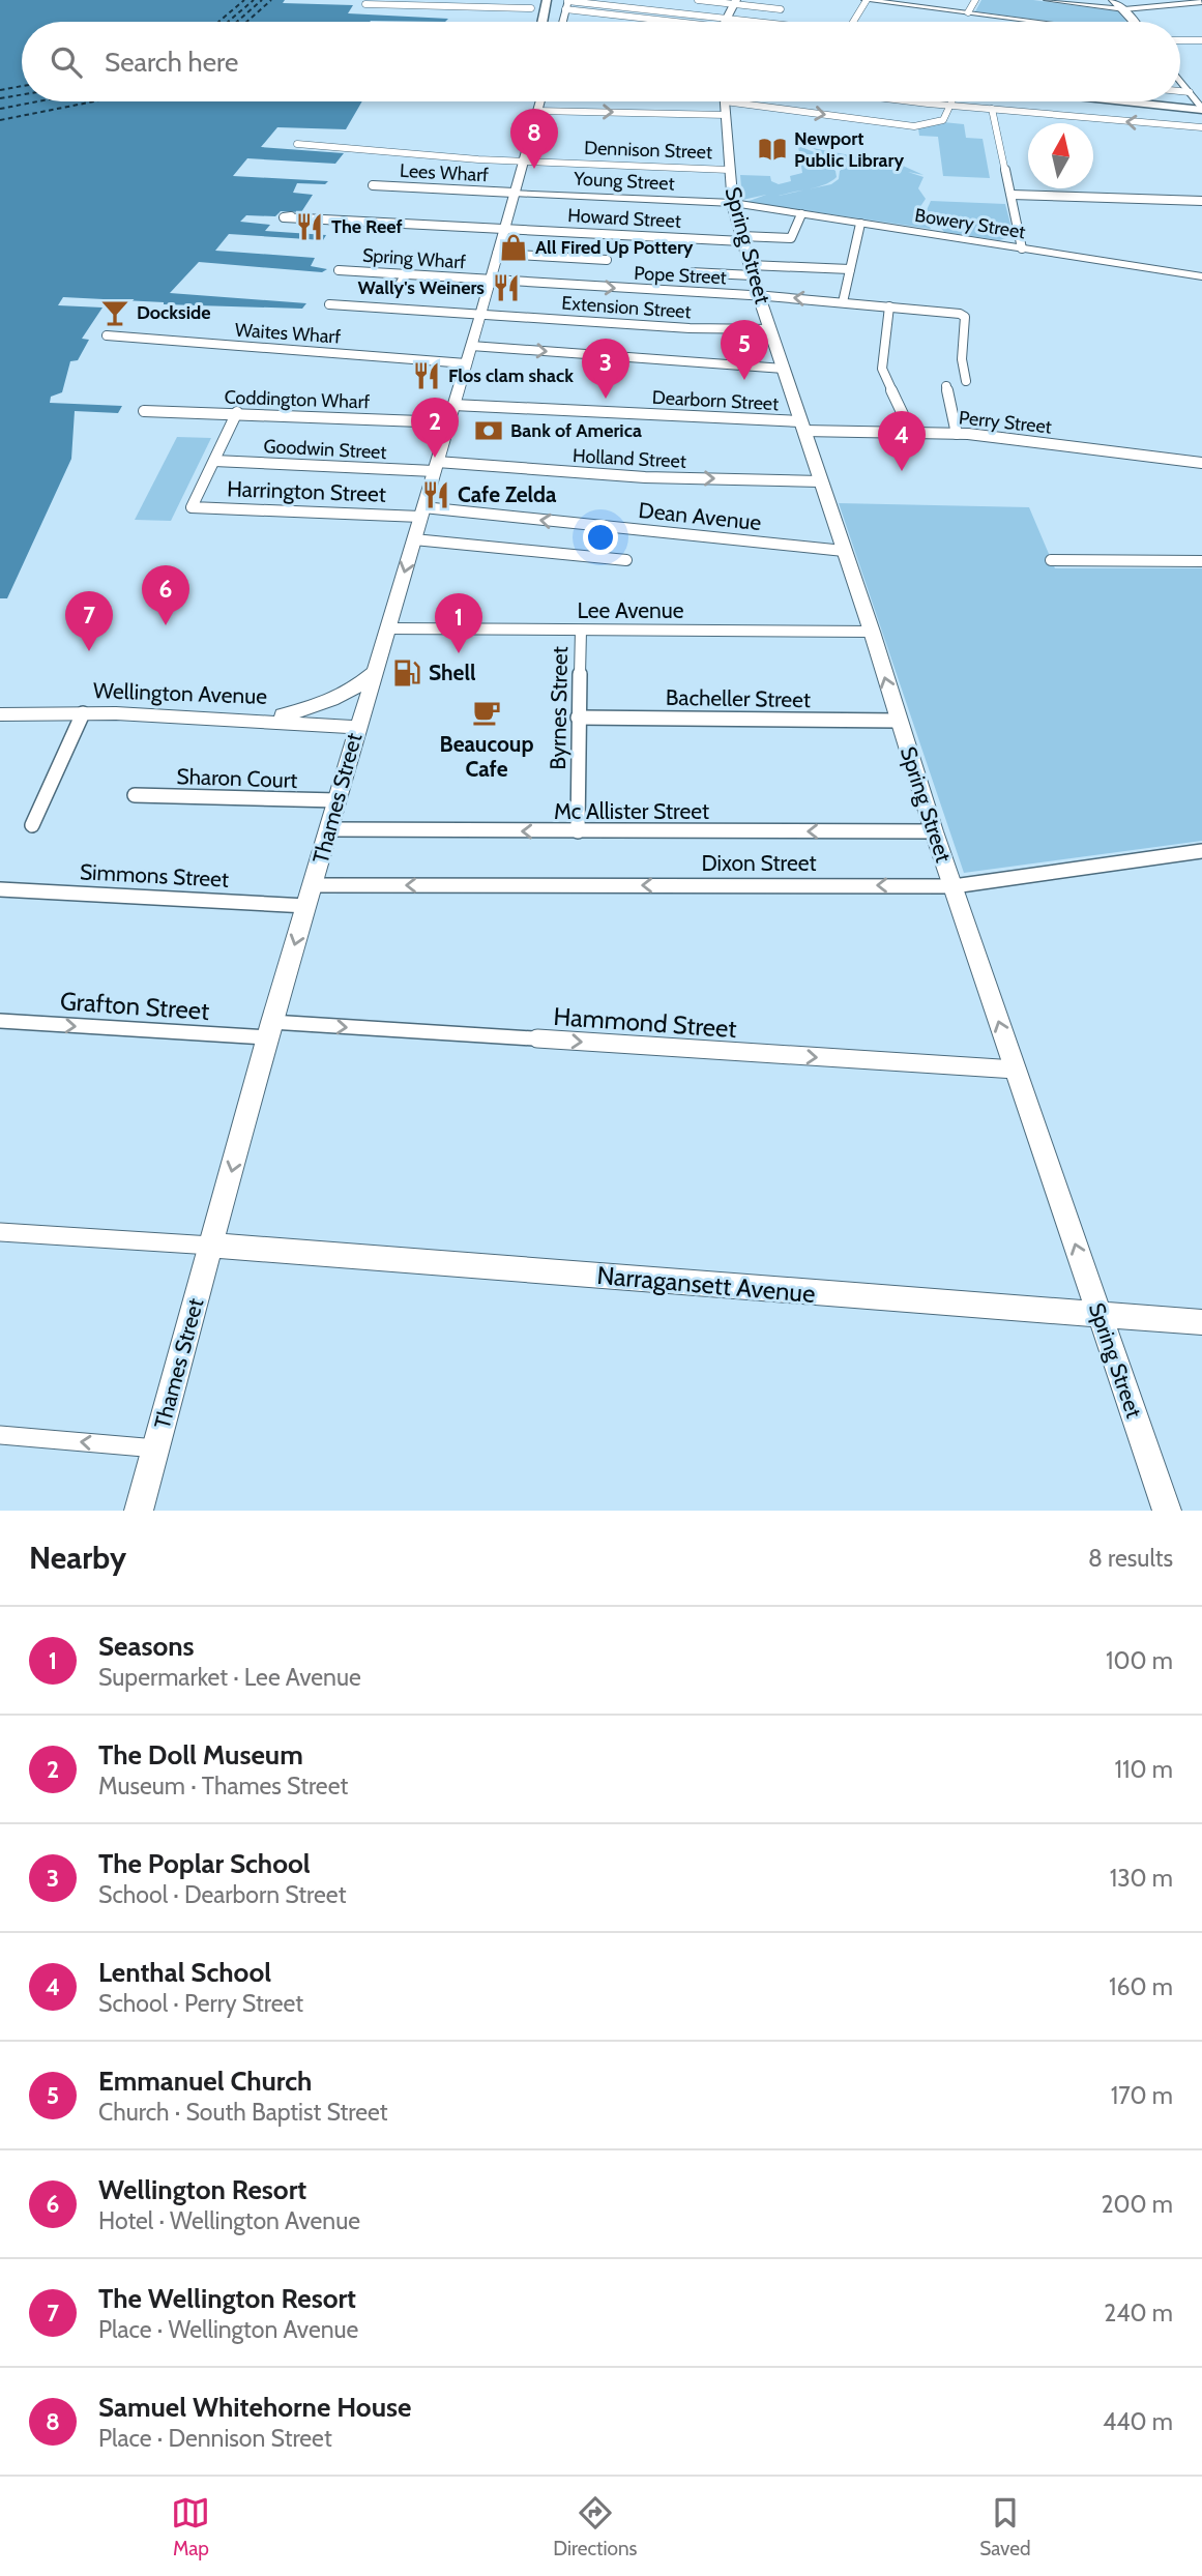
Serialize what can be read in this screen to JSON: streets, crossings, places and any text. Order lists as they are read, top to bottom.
{
  "streets": {
    "main road": [
      "Spring Street",
      "Wellington Avenue",
      "Thames Street",
      "Narragansett Avenue"
    ],
    "street": [
      "Dennison Street",
      "Lees Wharf",
      "Young Street",
      "Howard Street",
      "Bowery Street",
      "Spring Wharf",
      "Pope Street",
      "Extension Street",
      "Waites Wharf",
      "Coddington Wharf",
      "Dearborn Street",
      "Perry Street",
      "Goodwin Street",
      "Holland Street",
      "Harrington Street",
      "Dean Avenue",
      "Lee Avenue",
      "Bacheller Street",
      "Byrnes Street",
      "Sharon Court",
      "Mc Allister Street",
      "Dixon Street",
      "Simmons Street",
      "Grafton Street",
      "Hammond Street"
    ]
  },
  "crossings": [
    ["Dennison Street", "Spring Street"],
    ["Dennison Street", "Thames Street"],
    ["Lees Wharf", "Young Street"],
    ["Lees Wharf", "Thames Street"],
    ["Young Street", "Bowery Street"],
    ["Young Street", "Spring Street"],
    ["Young Street", "Thames Street"],
    ["Howard Street", "Spring Street"],
    ["Howard Street", "Thames Street"],
    ["Bowery Street", "Spring Street"],
    ["Spring Street", "Pope Street"],
    ["Spring Street", "Extension Street"],
    ["Spring Street", "Dearborn Street"],
    ["Spring Street", "Perry Street"],
    ["Spring Street", "Holland Street"],
    ["Spring Street", "Dean Avenue"],
    ["Spring Street", "Lee Avenue"],
    ["Spring Street", "Bacheller Street"],
    ["Spring Street", "Mc Allister Street"],
    ["Spring Street", "Dixon Street"],
    ["Spring Street", "Hammond Street"],
    ["Spring Street", "Narragansett Avenue"],
    ["Spring Wharf", "Pope Street"],
    ["Spring Wharf", "Thames Street"],
    ["Pope Street", "Thames Street"],
    ["Extension Street", "Thames Street"],
    ["Waites Wharf", "Thames Street"],
    ["Coddington Wharf", "Thames Street"],
    ["Dearborn Street", "Perry Street"],
    ["Dearborn Street", "Thames Street"],
    ["Goodwin Street", "Holland Street"],
    ["Goodwin Street", "Harrington Street"],
    ["Goodwin Street", "Thames Street"],
    ["Holland Street", "Thames Street"],
    ["Harrington Street", "Dean Avenue"],
    ["Harrington Street", "Thames Street"],
    ["Dean Avenue", "Thames Street"],
    ["Lee Avenue", "Byrnes Street"],
    ["Lee Avenue", "Thames Street"],
    ["Wellington Avenue", "Thames Street"],
    ["Bacheller Street", "Byrnes Street"],
    ["Byrnes Street", "Mc Allister Street"],
    ["Sharon Court", "Thames Street"],
    ["Thames Street", "Mc Allister Street"],
    ["Thames Street", "Dixon Street"],
    ["Thames Street", "Simmons Street"],
    ["Thames Street", "Grafton Street"],
    ["Thames Street", "Hammond Street"],
    ["Thames Street", "Narragansett Avenue"],
    ["Grafton Street", "Hammond Street"]
  ],
  "one_way": [
    "Spring Street",
    "Mc Allister Street",
    "Dixon Street",
    "Grafton Street",
    "Hammond Street"
  ],
  "places": {
    "library": ["Newport Public Library"],
    "restaurant": [
      "The Reef",
      "Wally's Weiners",
      "Flos clam shack",
      "Cafe Zelda"
    ],
    "shop": ["All Fired Up Pottery"],
    "bar": ["Dockside"],
    "bank": ["Bank of America"],
    "fuel station": ["Shell"],
    "cafe": ["Beaucoup Cafe"]
  },
  "north": "top",
  "page": {
    "search": "Search here",
    "pins": [
      "8",
      "5",
      "3",
      "2",
      "4",
      "6",
      "7",
      "1"
    ],
    "heading": ["Nearby", "8 results"],
    "list": [
      {
        "mark": "1",
        "name": "Seasons",
        "note": "Supermarket · Lee Avenue",
        "value": "100 m"
      },
      {
        "mark": "2",
        "name": "The Doll Museum",
        "note": "Museum · Thames Street",
        "value": "110 m"
      },
      {
        "mark": "3",
        "name": "The Poplar School",
        "note": "School · Dearborn Street",
        "value": "130 m"
      },
      {
        "mark": "4",
        "name": "Lenthal School",
        "note": "School · Perry Street",
        "value": "160 m"
      },
      {
        "mark": "5",
        "name": "Emmanuel Church",
        "note": "Church · South Baptist Street",
        "value": "170 m"
      },
      {
        "mark": "6",
        "name": "Wellington Resort",
        "note": "Hotel · Wellington Avenue",
        "value": "200 m"
      },
      {
        "mark": "7",
        "name": "The Wellington Resort",
        "note": "Place · Wellington Avenue",
        "value": "240 m"
      },
      {
        "mark": "8",
        "name": "Samuel Whitehorne House",
        "note": "Place · Dennison Street",
        "value": "440 m"
      }
    ],
    "nav": ["Map", "Directions", "Saved"]
  }
}
